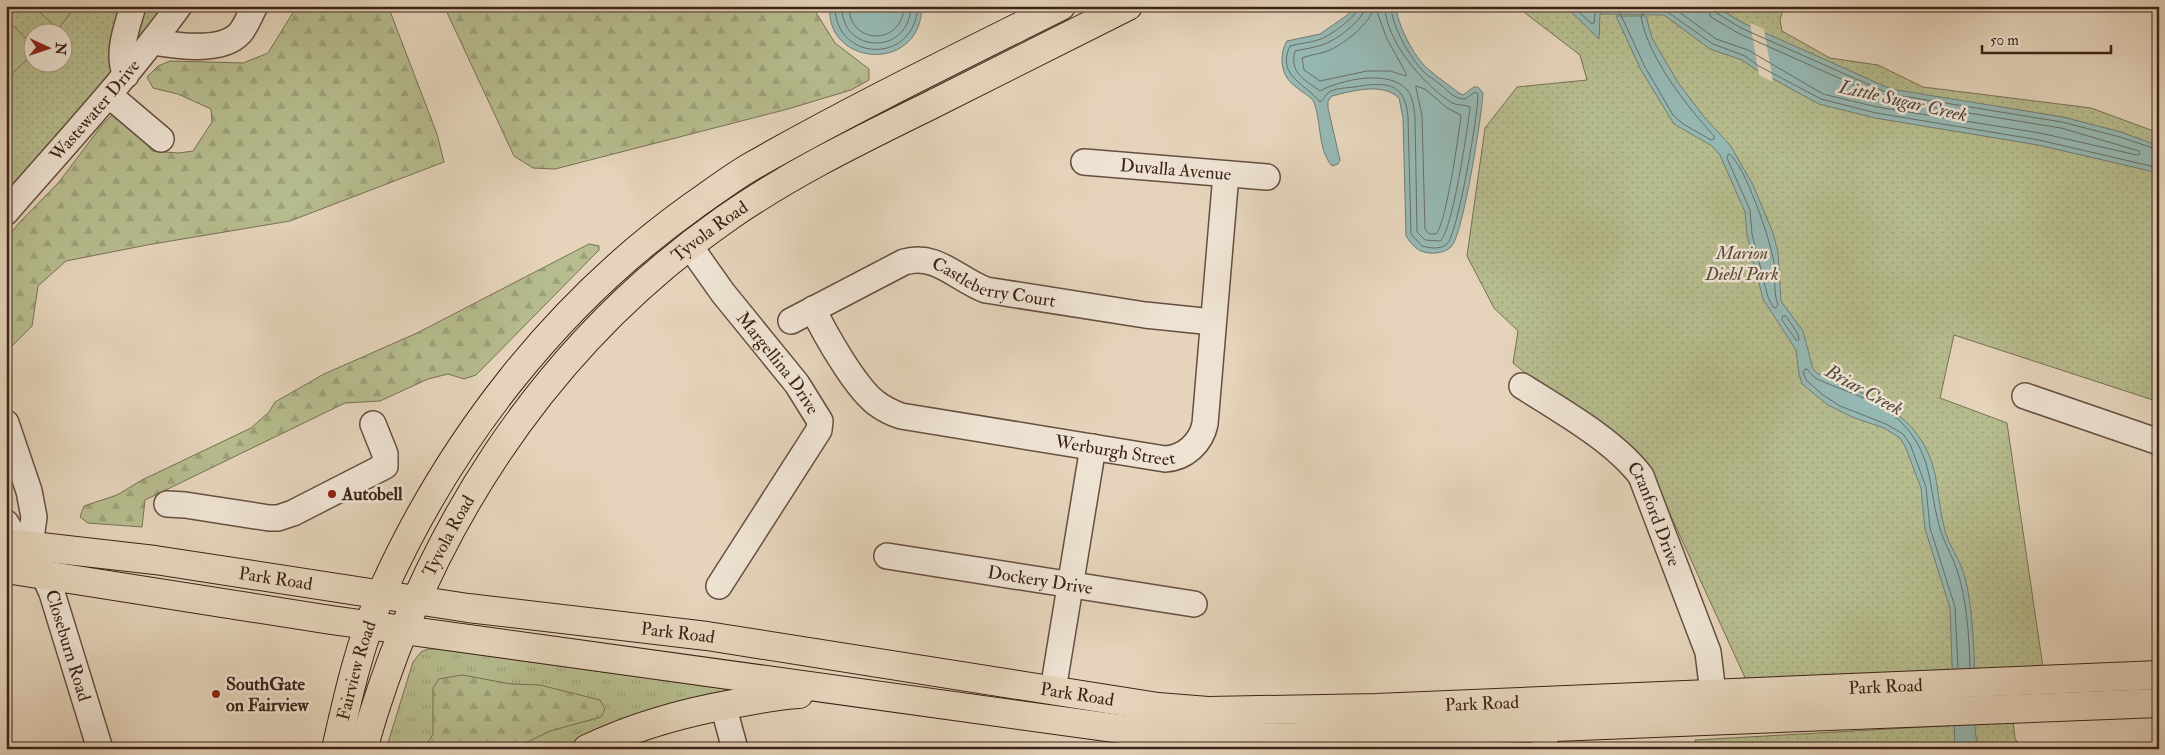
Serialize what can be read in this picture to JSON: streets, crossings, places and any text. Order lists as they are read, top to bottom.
{
  "streets": {
    "main road": ["Tyvola Road", "Park Road", "Fairview Road"],
    "street": [
      "Wastewater Drive",
      "Duvalla Avenue",
      "Castleberry Court",
      "Margellina Drive",
      "Werburgh Street",
      "Cranford Drive",
      "Dockery Drive",
      "Closeburn Road"
    ]
  },
  "crossings": [
    ["Duvalla Avenue", "Werburgh Street"],
    ["Tyvola Road", "Margellina Drive"],
    ["Tyvola Road", "Park Road"],
    ["Tyvola Road", "Fairview Road"],
    ["Castleberry Court", "Werburgh Street"],
    ["Cranford Drive", "Park Road"],
    ["Park Road", "Closeburn Road"],
    ["Park Road", "Fairview Road"]
  ],
  "water": ["Little Sugar Creek", "Briar Creek"],
  "parks": ["Marion Diehl Park"],
  "places": ["Autobell", "SouthGate on Fairview"],
  "scale_bar": "50 m",
  "north": "right"
}
